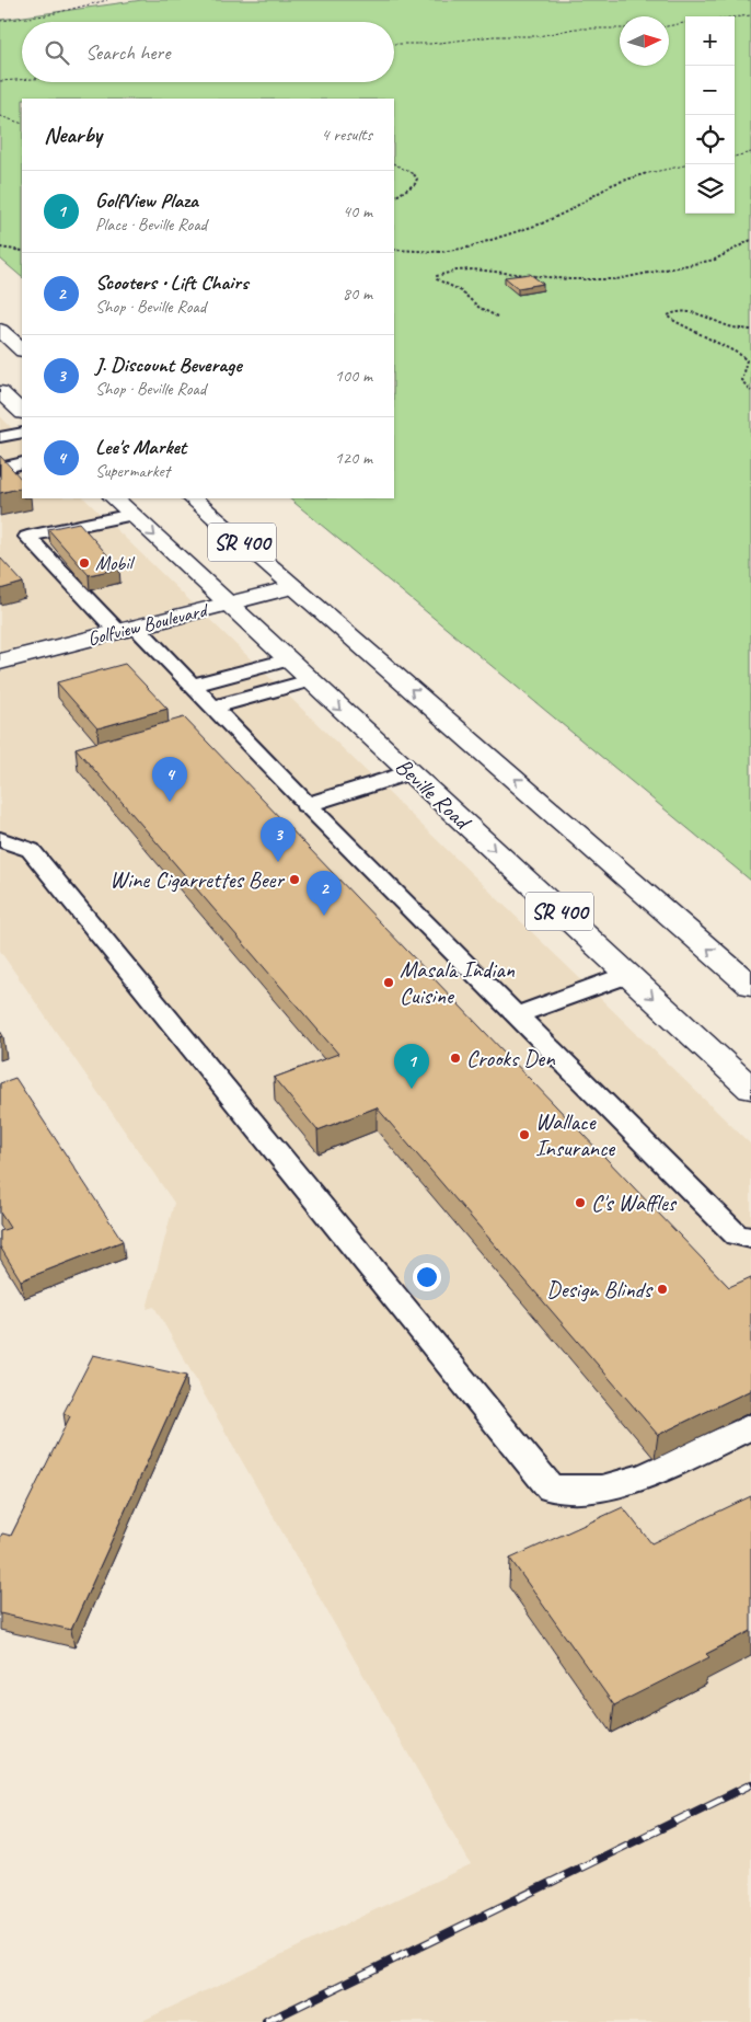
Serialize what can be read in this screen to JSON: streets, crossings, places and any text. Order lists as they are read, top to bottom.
{
  "streets": {
    "main road": ["SR 400", "Golfview Boulevard", "Beville Road"]
  },
  "crossings": [
    ["SR 400", "Golfview Boulevard"],
    ["Golfview Boulevard", "Beville Road"]
  ],
  "places": [
    "Mobil",
    "Wine Cigarrettes Beer",
    "Masala Indian Cuisine",
    "Crooks Den",
    "Wallace Insurance",
    "C's Waffles",
    "Design Blinds"
  ],
  "north": "right",
  "page": {
    "map_buttons": ["+", "−"],
    "search": "Search here",
    "heading": ["Nearby", "4 results"],
    "list": [
      {
        "mark": "1",
        "name": "GolfView Plaza",
        "note": "Place · Beville Road",
        "value": "40 m"
      },
      {
        "mark": "2",
        "name": "Scooters • Lift Chairs",
        "note": "Shop · Beville Road",
        "value": "80 m"
      },
      {
        "mark": "3",
        "name": "J. Discount Beverage",
        "note": "Shop · Beville Road",
        "value": "100 m"
      },
      {
        "mark": "4",
        "name": "Lee's Market",
        "note": "Supermarket",
        "value": "120 m"
      }
    ],
    "pins": [
      "4",
      "3",
      "2",
      "1"
    ]
  }
}
